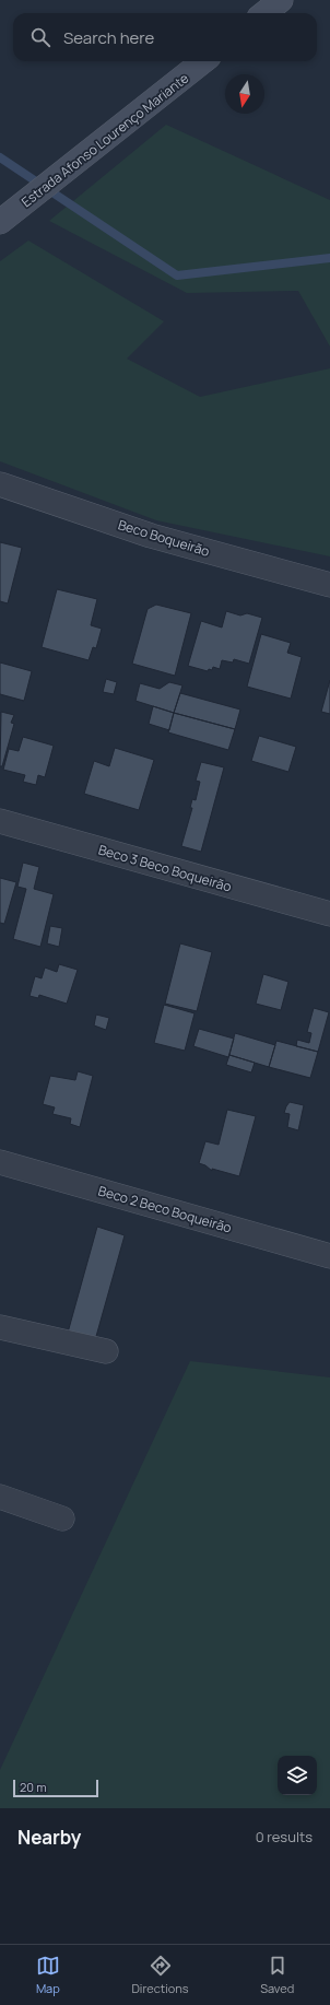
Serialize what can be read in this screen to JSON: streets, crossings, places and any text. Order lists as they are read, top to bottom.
{
  "streets": {
    "main road": ["Estrada Afonso Lourenço Mariante"],
    "street": ["Beco Boqueirão", "Beco 3 Beco Boqueirão", "Beco 2 Beco Boqueirão"]
  },
  "scale_bar": "20 m",
  "north": "bottom",
  "page": {
    "search": "Search here",
    "scale": "20 m",
    "heading": ["Nearby", "0 results"],
    "nav": ["Map", "Directions", "Saved"]
  }
}
